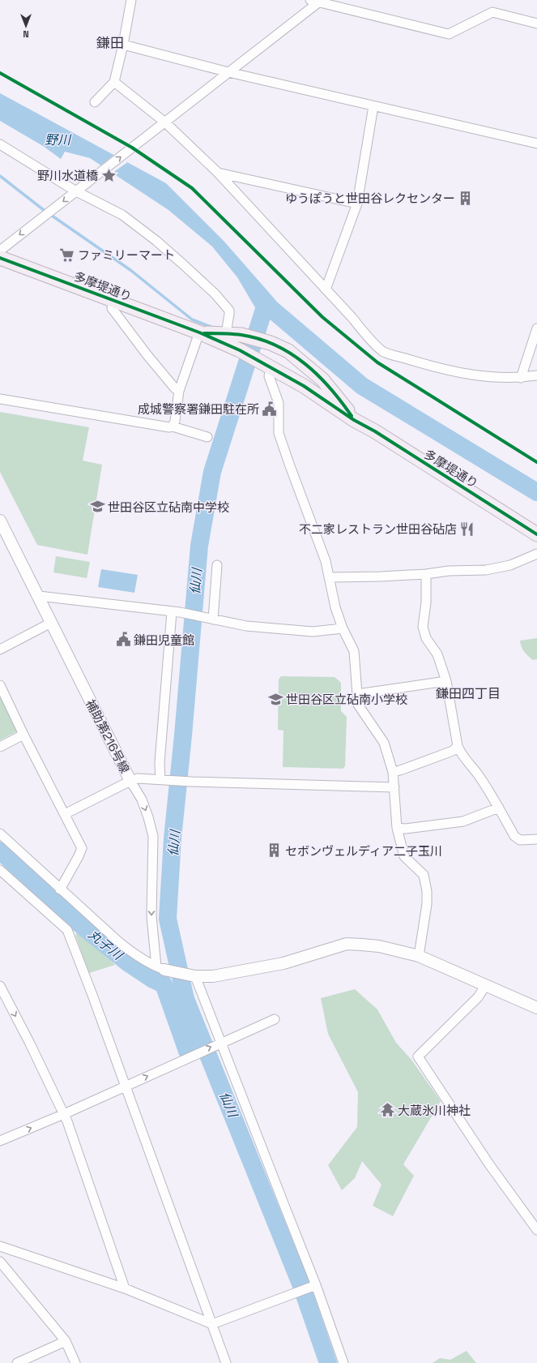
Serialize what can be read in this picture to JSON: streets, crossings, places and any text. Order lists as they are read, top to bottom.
{
  "streets": {
    "main road": ["多摩堤通り"],
    "street": ["補助第216号線"]
  },
  "one_way": ["補助第216号線"],
  "districts": ["鎌田", "鎌田四丁目"],
  "water": ["野川", "仙川", "丸子川"],
  "places": {
    "place": ["野川水道橋"],
    "building": ["ゆうぽうと世田谷レクセンター", "セボンヴェルディア二子玉川"],
    "supermarket": ["ファミリーマート"],
    "public building": ["成城警察署鎌田駐在所", "鎌田児童館"],
    "school or university": ["世田谷区立砧南中学校", "世田谷区立砧南小学校"],
    "restaurant": ["不二家レストラン世田谷砧店"],
    "temple": ["大蔵氷川神社"]
  },
  "north": "bottom"
}
